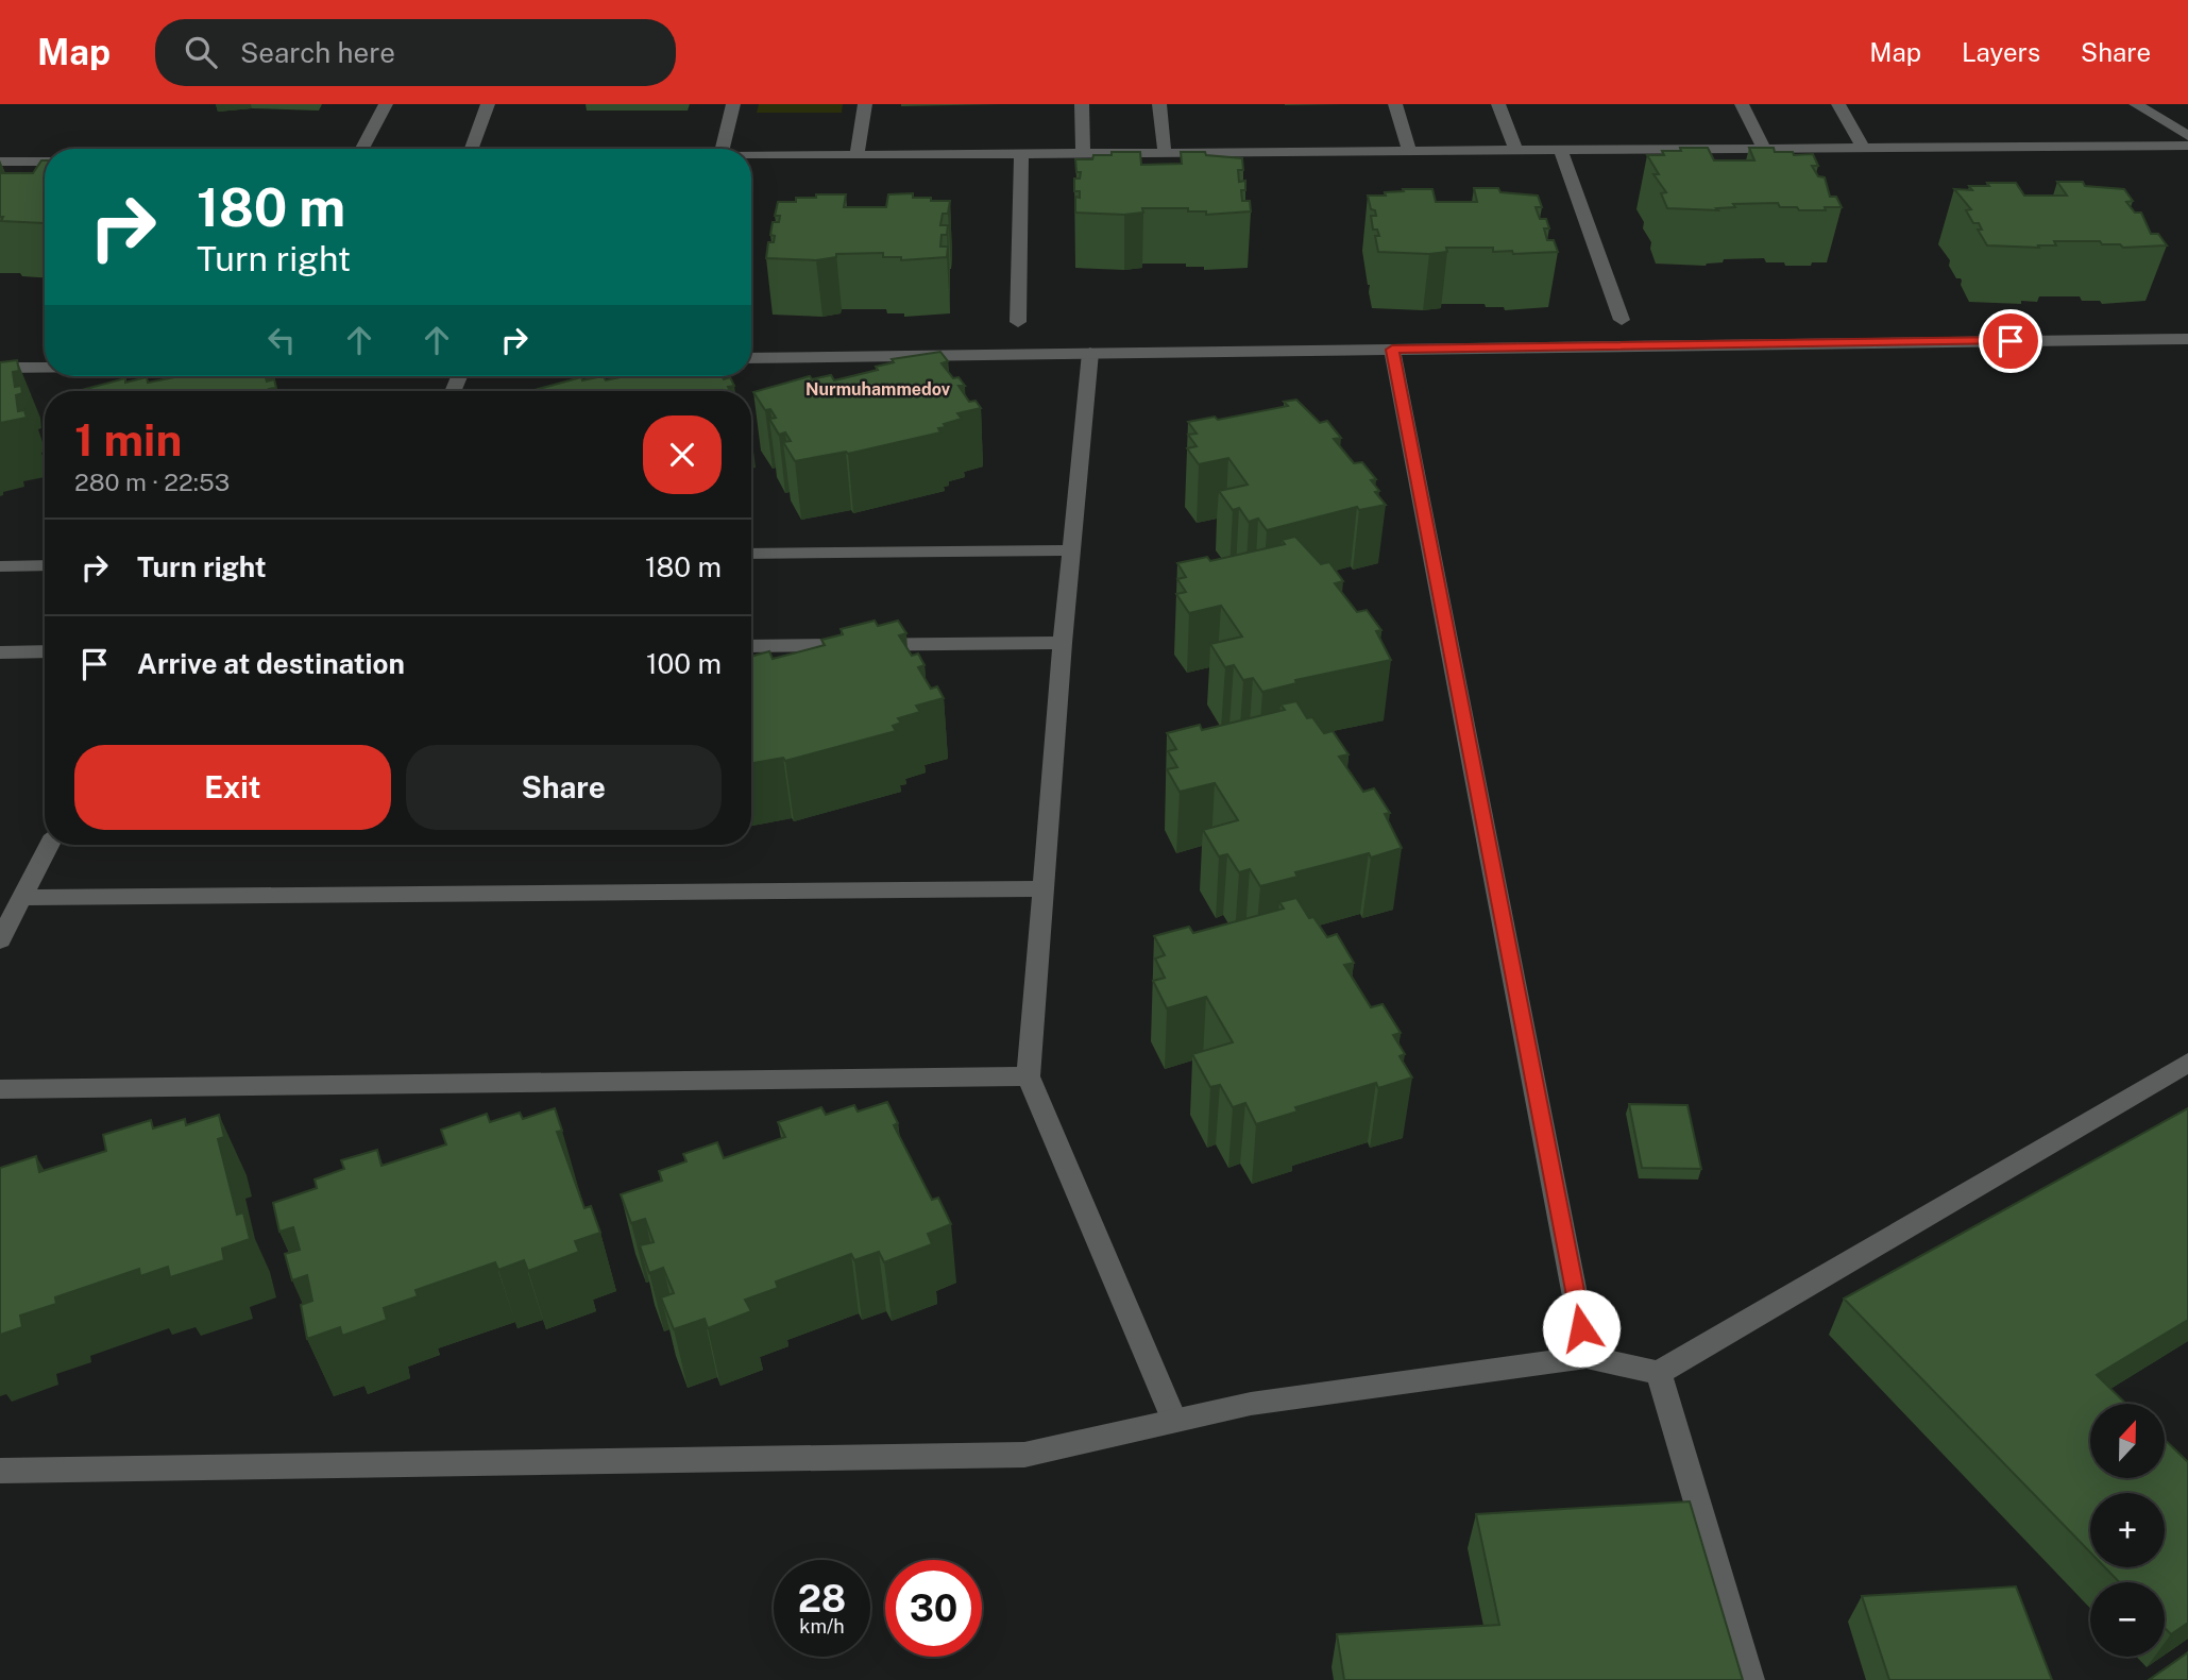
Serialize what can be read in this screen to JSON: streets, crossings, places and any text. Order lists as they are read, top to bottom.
{
  "districts": ["Nurmuhammedov"],
  "north": "top",
  "page": {
    "header": "Map",
    "search": "Search here",
    "nav": ["Map", "Layers", "Share"],
    "turn": ["180 m", "Turn right"],
    "heading": ["1 min", "280 m · 22:53"],
    "list": [
      {
        "name": "Turn right",
        "value": "180 m"
      },
      {
        "name": "Arrive at destination",
        "value": "100 m"
      }
    ],
    "buttons": ["Exit", "Share"],
    "map_buttons": ["+", "−"],
    "speed": "28 km/h",
    "limit": "30"
  }
}
